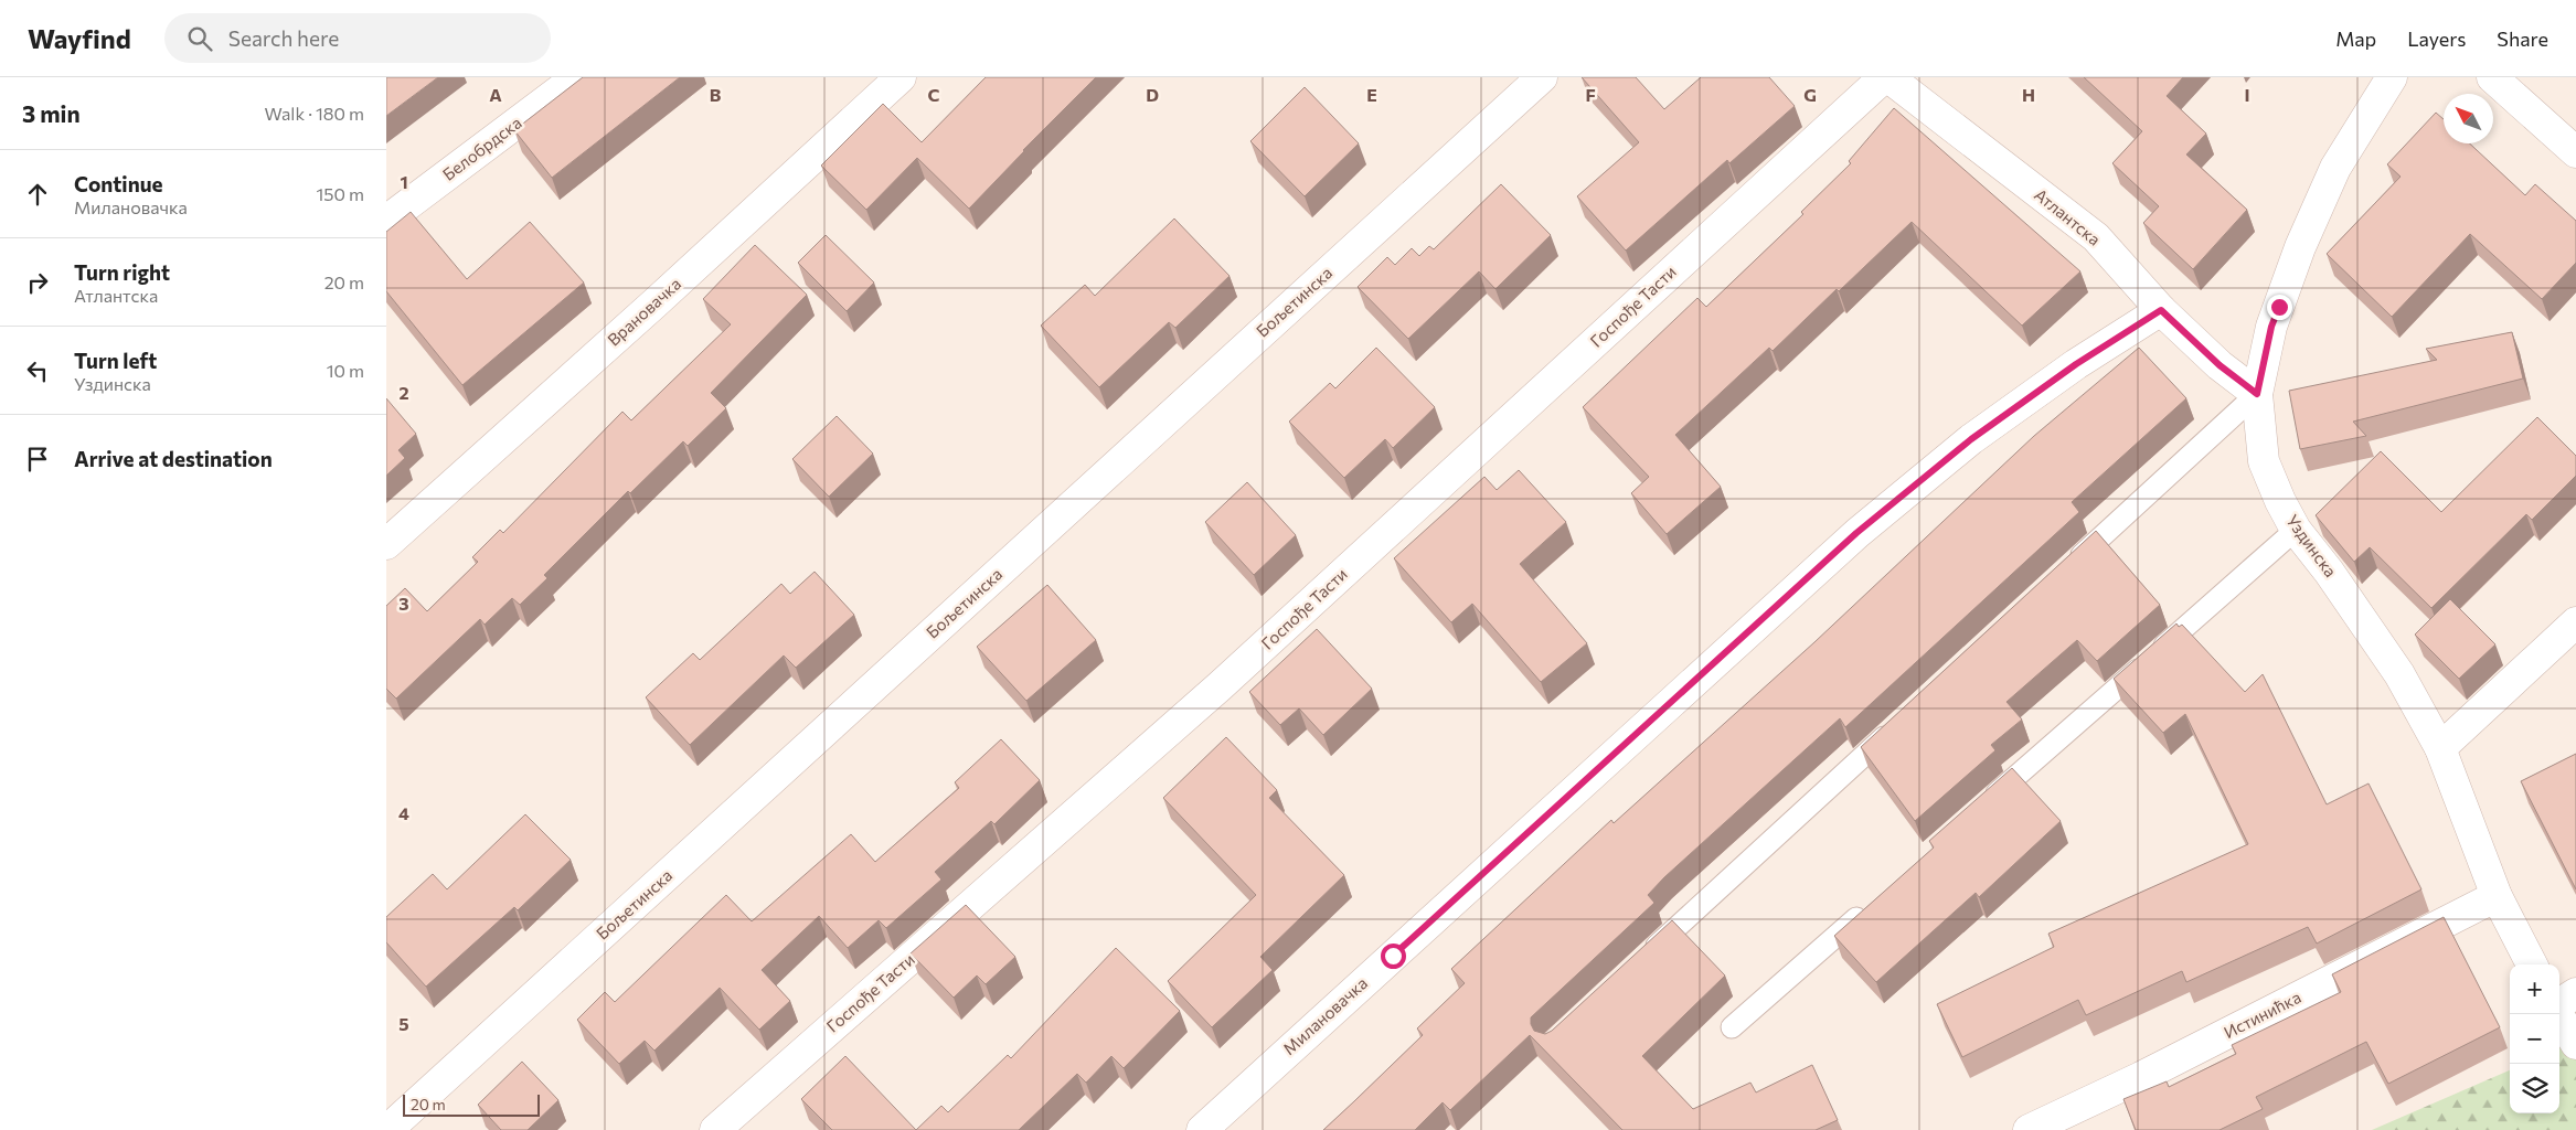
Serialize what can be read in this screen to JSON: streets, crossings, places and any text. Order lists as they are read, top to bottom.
{
  "streets": {
    "street": [
      "Белобрдска",
      "Атлантска",
      "Бољетинска",
      "Госпође Тасти",
      "Врановачка",
      "Уздинска",
      "Истинићка",
      "Милановачка"
    ]
  },
  "crossings": [
    ["Атлантска", "Уздинска"],
    ["Атлантска", "Милановачка"],
    ["Уздинска", "Истинићка"]
  ],
  "scale_bar": "20 m",
  "north": "top left",
  "page": {
    "header": "Wayfind",
    "search": "Search here",
    "nav": ["Map", "Layers", "Share"],
    "heading": ["3 min", "Walk · 180 m"],
    "list": [
      ["Continue", "Милановачка", "150 m"],
      ["Turn right", "Атлантска", "20 m"],
      ["Turn left", "Уздинска", "10 m"],
      "Arrive at destination"
    ],
    "map_buttons": ["+", "−"],
    "scale": "20 m"
  },
  "grid": {
    "columns": [
      "A",
      "B",
      "C",
      "D",
      "E",
      "F",
      "G",
      "H",
      "I"
    ],
    "rows": [
      "1",
      "2",
      "3",
      "4",
      "5"
    ]
  }
}
